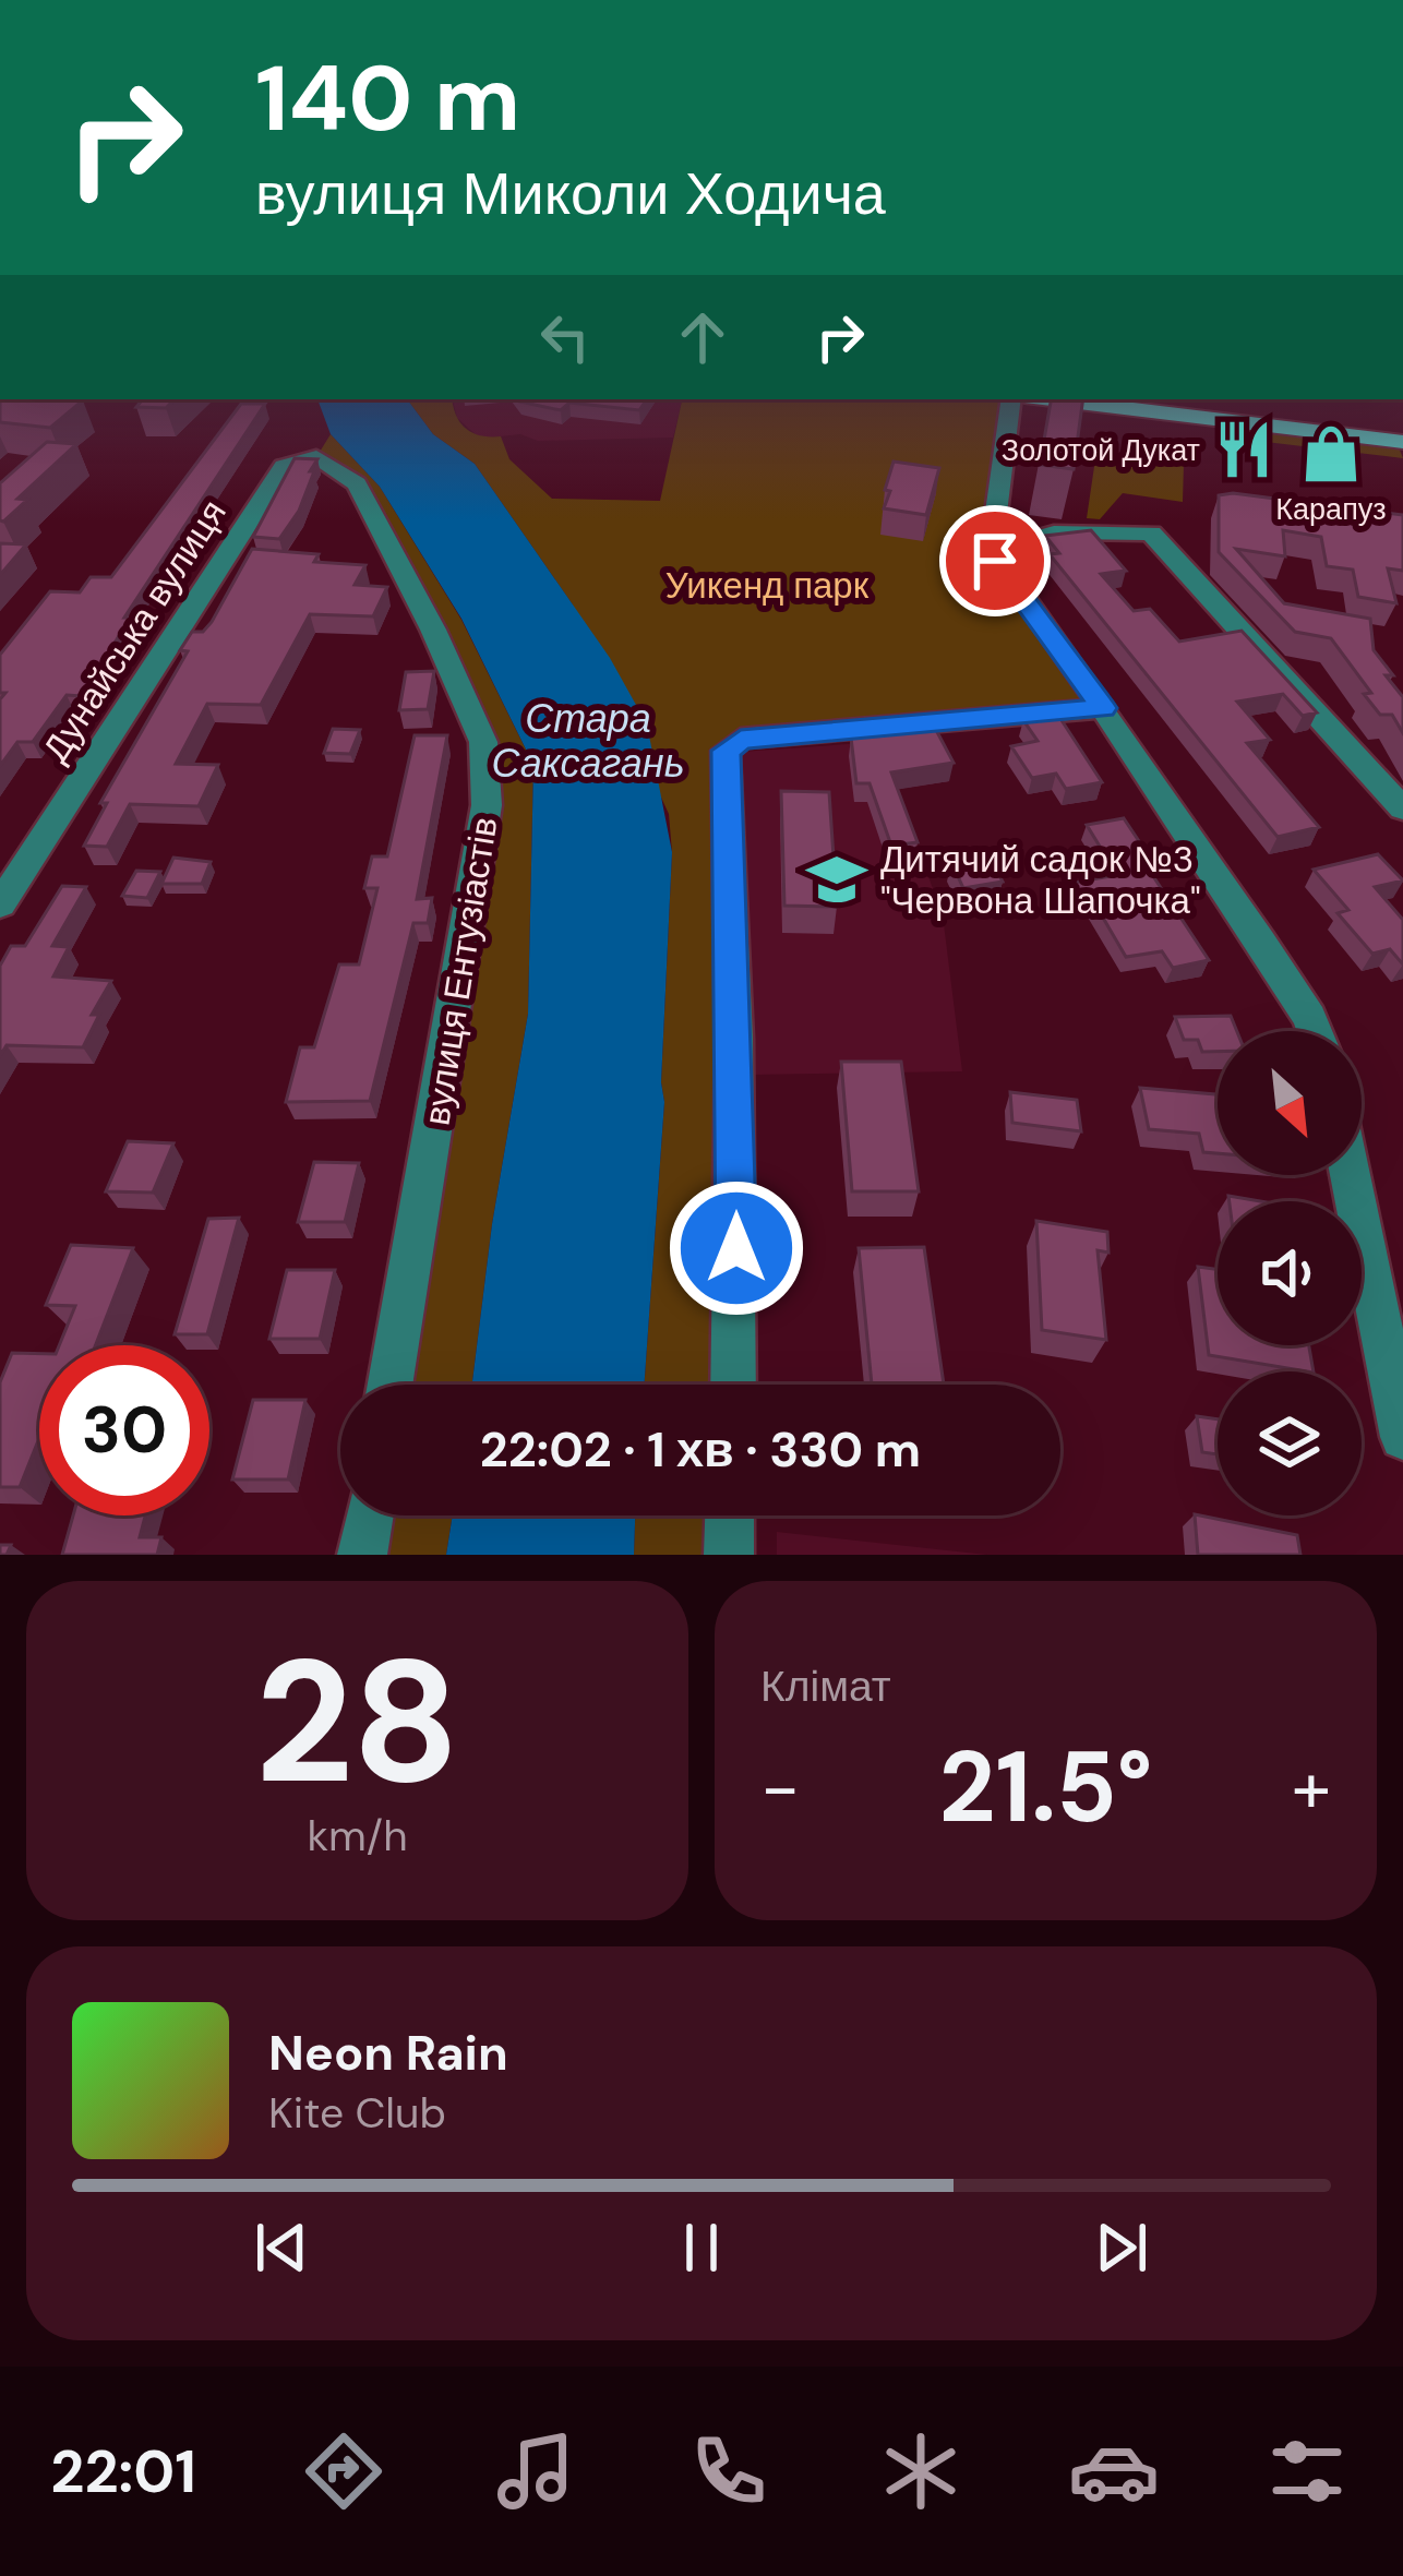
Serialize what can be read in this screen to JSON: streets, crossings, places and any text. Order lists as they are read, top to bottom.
{
  "streets": {
    "street": ["Дунайська вулиця", "вулиця Ентузіастів"]
  },
  "crossings": [
    ["Дунайська вулиця", "вулиця Ентузіастів"]
  ],
  "water": ["Стара Саксагань"],
  "parks": ["Уикенд парк"],
  "places": {
    "restaurant": ["Золотой Дукат"],
    "shop": ["Карапуз"],
    "school or university": ["Дитячий садок №3 \"Червона Шапочка\""]
  },
  "north": "bottom right",
  "page": {
    "turn": ["140 m", "вулиця Миколи Ходича"],
    "limit": "30",
    "trip": "22:02 · 1 хв · 330 m",
    "tile": [
      ["28", "km/h"],
      "Клімат"
    ],
    "heat": ["−", "21.5°", "+"],
    "song": ["Neon Rain", "Kite Club"],
    "tabs": "22:01"
  }
}
